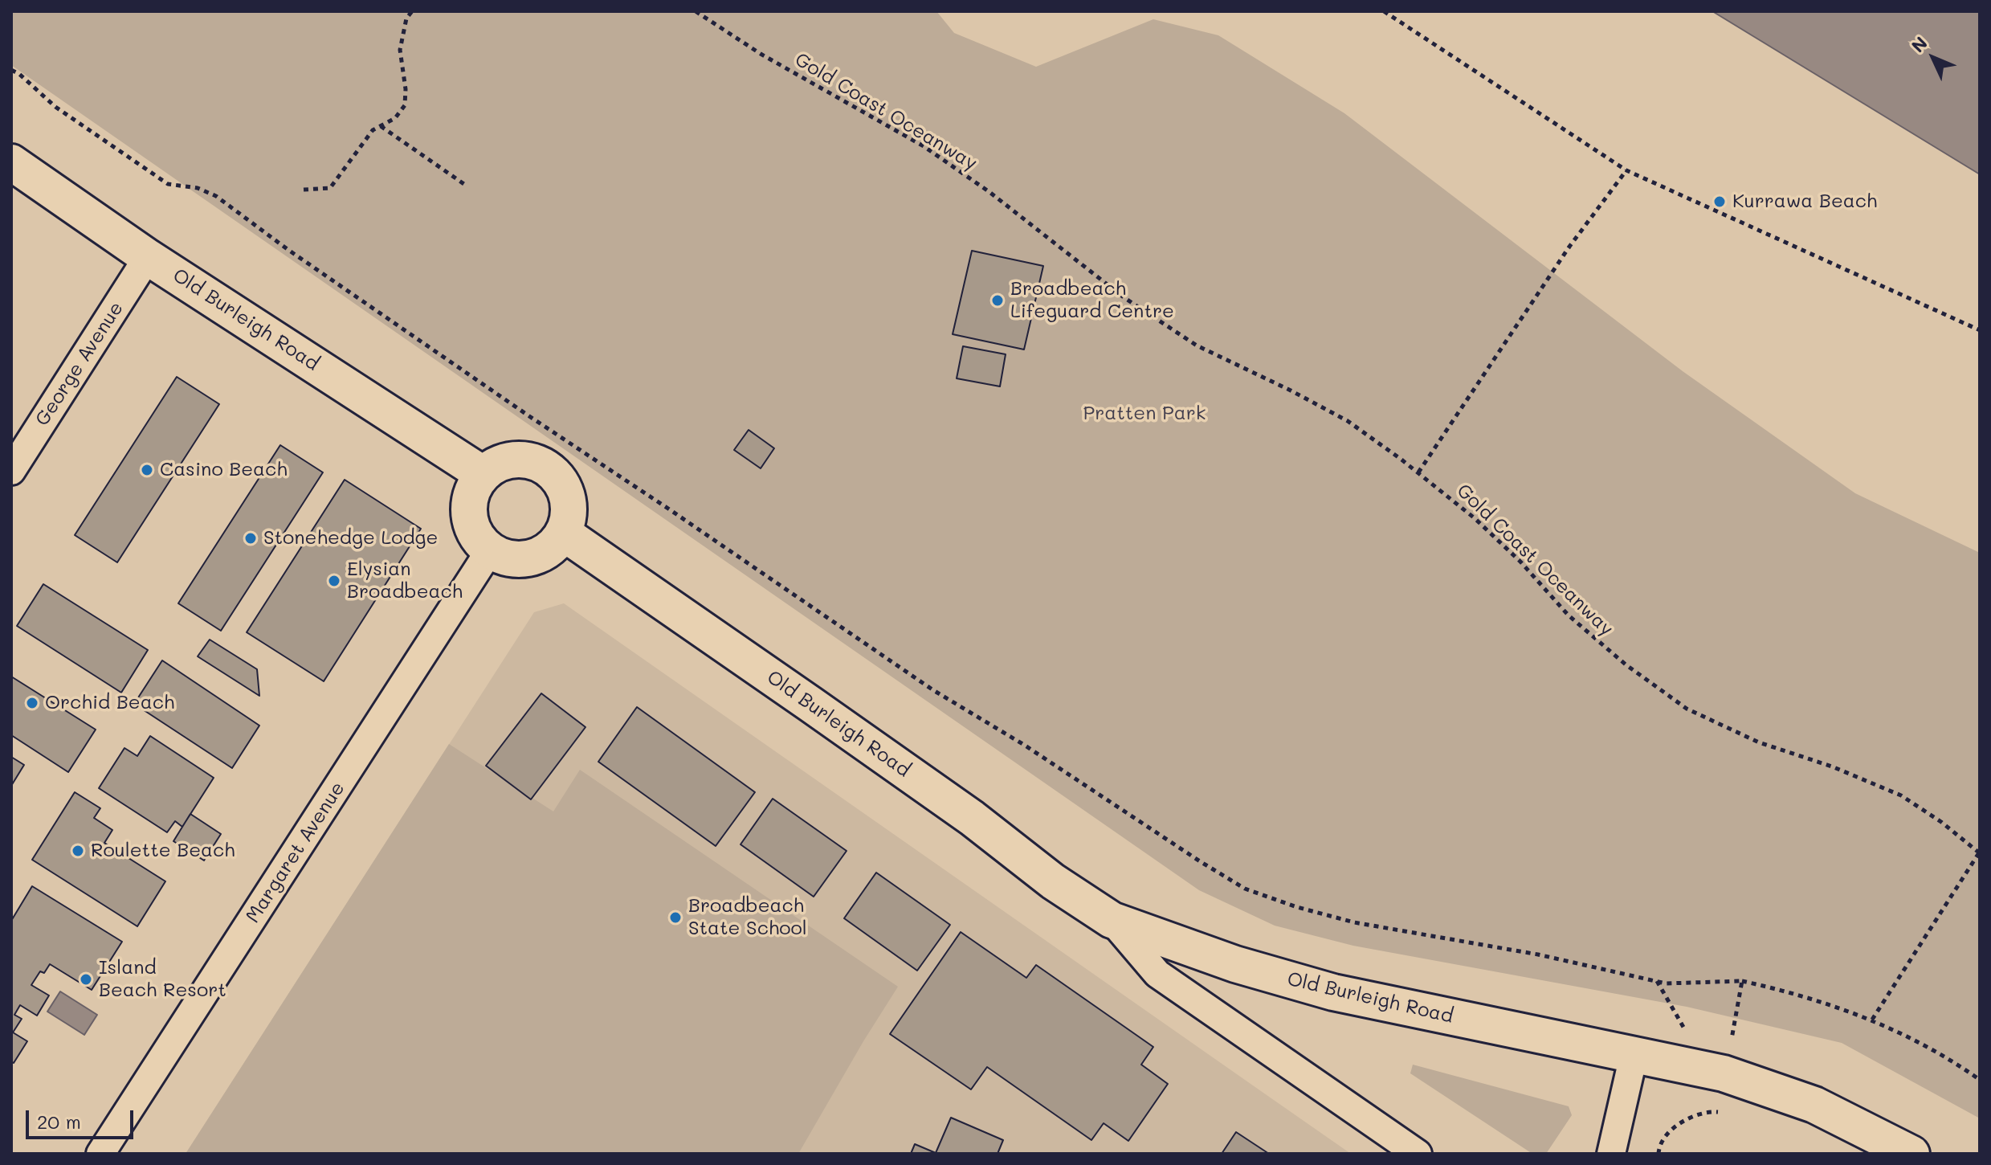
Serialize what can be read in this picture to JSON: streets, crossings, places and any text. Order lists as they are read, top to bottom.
{
  "streets": {
    "street": ["Old Burleigh Road", "George Avenue", "Margaret Avenue"],
    "path": ["Gold Coast Oceanway"]
  },
  "crossings": [
    ["Old Burleigh Road", "George Avenue"],
    ["Old Burleigh Road", "Margaret Avenue"]
  ],
  "parks": ["Pratten Park"],
  "places": [
    "Kurrawa Beach",
    "Broadbeach Lifeguard Centre",
    "Casino Beach",
    "Stonehedge Lodge",
    "Elysian Broadbeach",
    "Orchid Beach",
    "Roulette Beach",
    "Broadbeach State School",
    "Island Beach Resort"
  ],
  "scale_bar": "20 m",
  "north": "top left"
}
